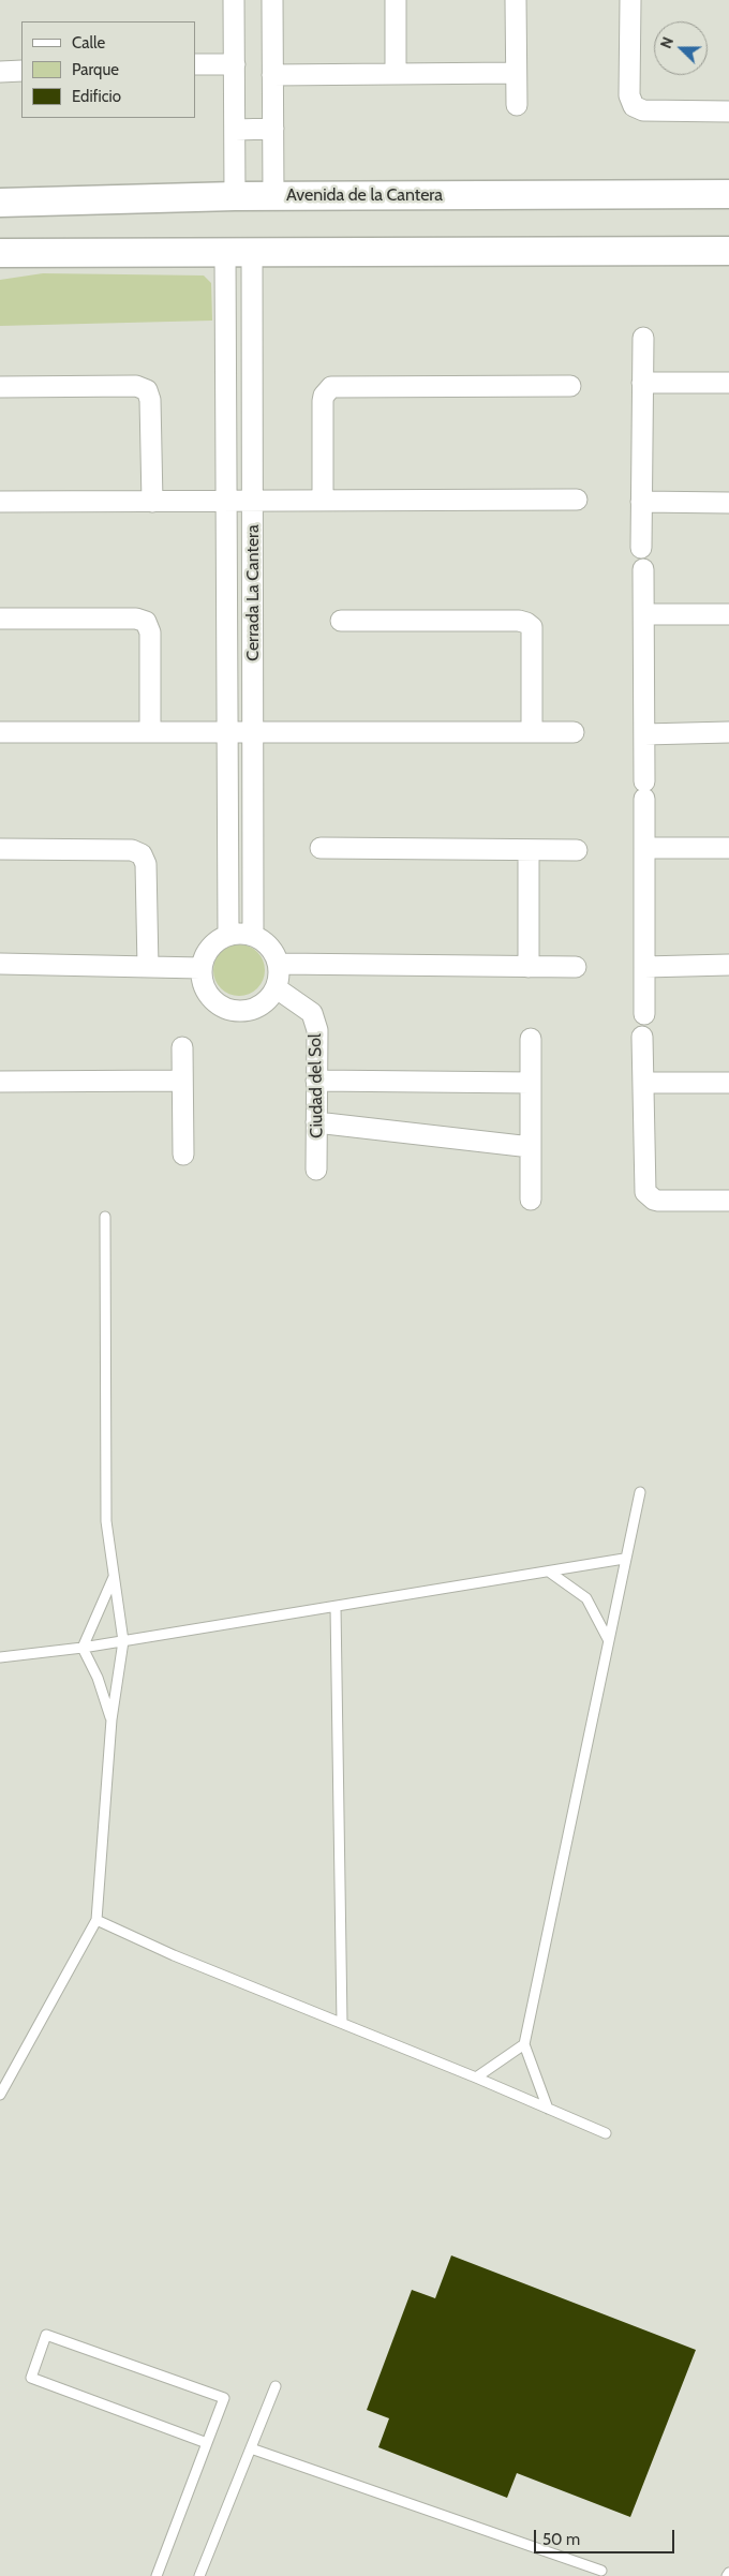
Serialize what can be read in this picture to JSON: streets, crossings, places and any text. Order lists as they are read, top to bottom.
{
  "streets": {
    "street": ["Avenida de la Cantera", "Cerrada La Cantera", "Ciudad del Sol"]
  },
  "crossings": [
    ["Cerrada La Cantera", "Ciudad del Sol"]
  ],
  "legend": ["Calle", "Parque", "Edificio"],
  "scale_bar": "50 m",
  "north": "left"
}
